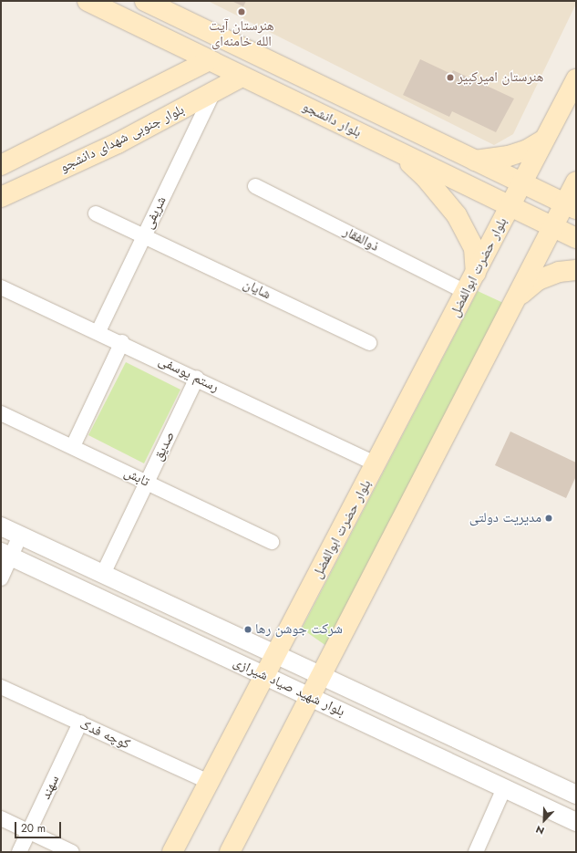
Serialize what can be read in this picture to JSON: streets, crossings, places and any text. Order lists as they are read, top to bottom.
{
  "streets": {
    "main road": ["بلوار دانشجو", "بلوار جنوبی شهدای دانشجو", "بلوار حضرت ابوالفضل"],
    "street": [
      "شریفی",
      "ذوالفقار",
      "شایان",
      "رستم یوسفی",
      "صدیق",
      "تابش",
      "بلوار شهید صیاد شیرازی",
      "کوچه فدک",
      "سهند"
    ]
  },
  "crossings": [
    ["بلوار دانشجو", "بلوار جنوبی شهدای دانشجو"],
    ["بلوار دانشجو", "بلوار حضرت ابوالفضل"],
    ["بلوار جنوبی شهدای دانشجو", "شریفی"],
    ["شریفی", "شایان"],
    ["شریفی", "رستم یوسفی"],
    ["ذوالفقار", "بلوار حضرت ابوالفضل"],
    ["بلوار حضرت ابوالفضل", "رستم یوسفی"],
    ["بلوار حضرت ابوالفضل", "بلوار شهید صیاد شیرازی"],
    ["بلوار حضرت ابوالفضل", "کوچه فدک"],
    ["رستم یوسفی", "صدیق"],
    ["صدیق", "تابش"],
    ["صدیق", "بلوار شهید صیاد شیرازی"],
    ["کوچه فدک", "سهند"]
  ],
  "places": [
    "هنرستان آیت الله خامنه‌ای",
    "هنرستان امیرکبیر",
    "مدیریت دولتی",
    "شرکت جوشن رها"
  ],
  "scale_bar": "20 m",
  "north": "bottom left"
}
